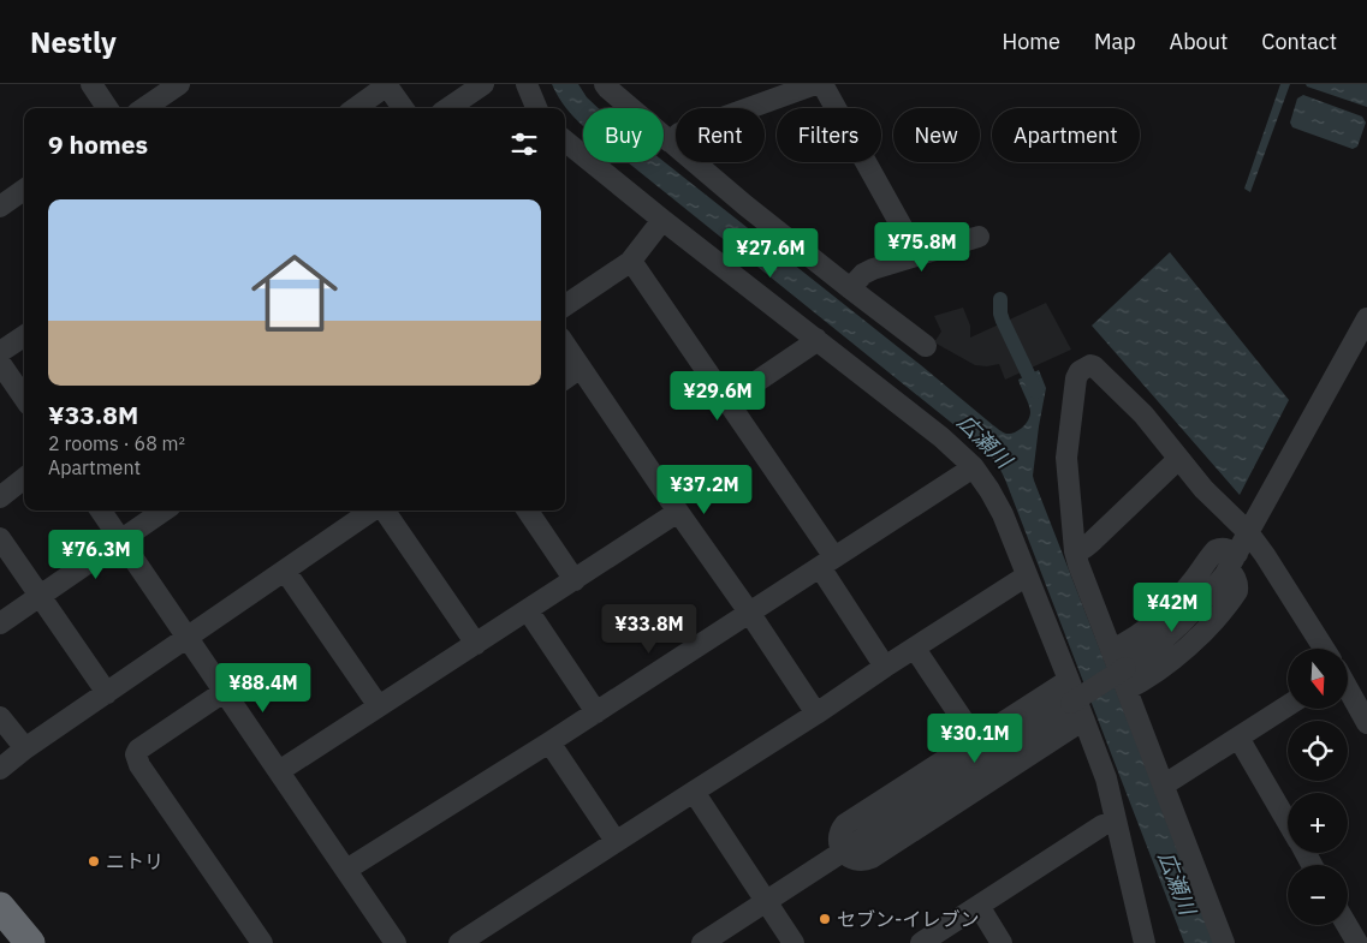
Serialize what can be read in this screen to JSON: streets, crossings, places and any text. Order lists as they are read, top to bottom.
{
  "water": ["広瀬川"],
  "places": ["ニトリ", "セブン-イレブン"],
  "north": "bottom",
  "page": {
    "header": "Nestly",
    "nav": [
      "Home",
      "Map",
      "About",
      "Contact"
    ],
    "chip": [
      "Buy",
      "Rent",
      "Filters",
      "New",
      "Apartment"
    ],
    "heading": "9 homes",
    "list": [
      {
        "name": "¥33.8M",
        "note": "2 rooms · 68 m² · Apartment"
      }
    ],
    "price": [
      "¥75.8M",
      "¥27.6M",
      "¥29.6M",
      "¥37.2M",
      "¥76.3M",
      "¥42M",
      "¥33.8M",
      "¥88.4M",
      "¥30.1M"
    ],
    "map_buttons": ["+", "−"]
  }
}
